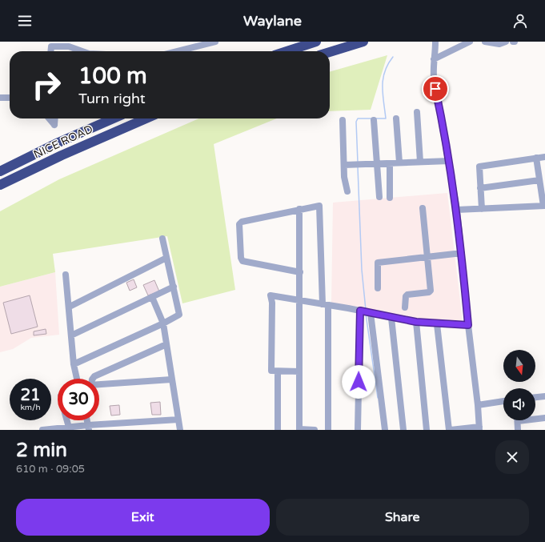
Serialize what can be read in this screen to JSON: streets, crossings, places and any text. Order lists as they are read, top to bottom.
{
  "streets": {
    "highway": ["NICE ROAD"]
  },
  "north": "bottom",
  "page": {
    "header": "Waylane",
    "turn": ["100 m", "Turn right"],
    "speed": "21 km/h",
    "limit": "30",
    "heading": ["2 min", "610 m · 09:05"],
    "buttons": ["Exit", "Share"]
  }
}
